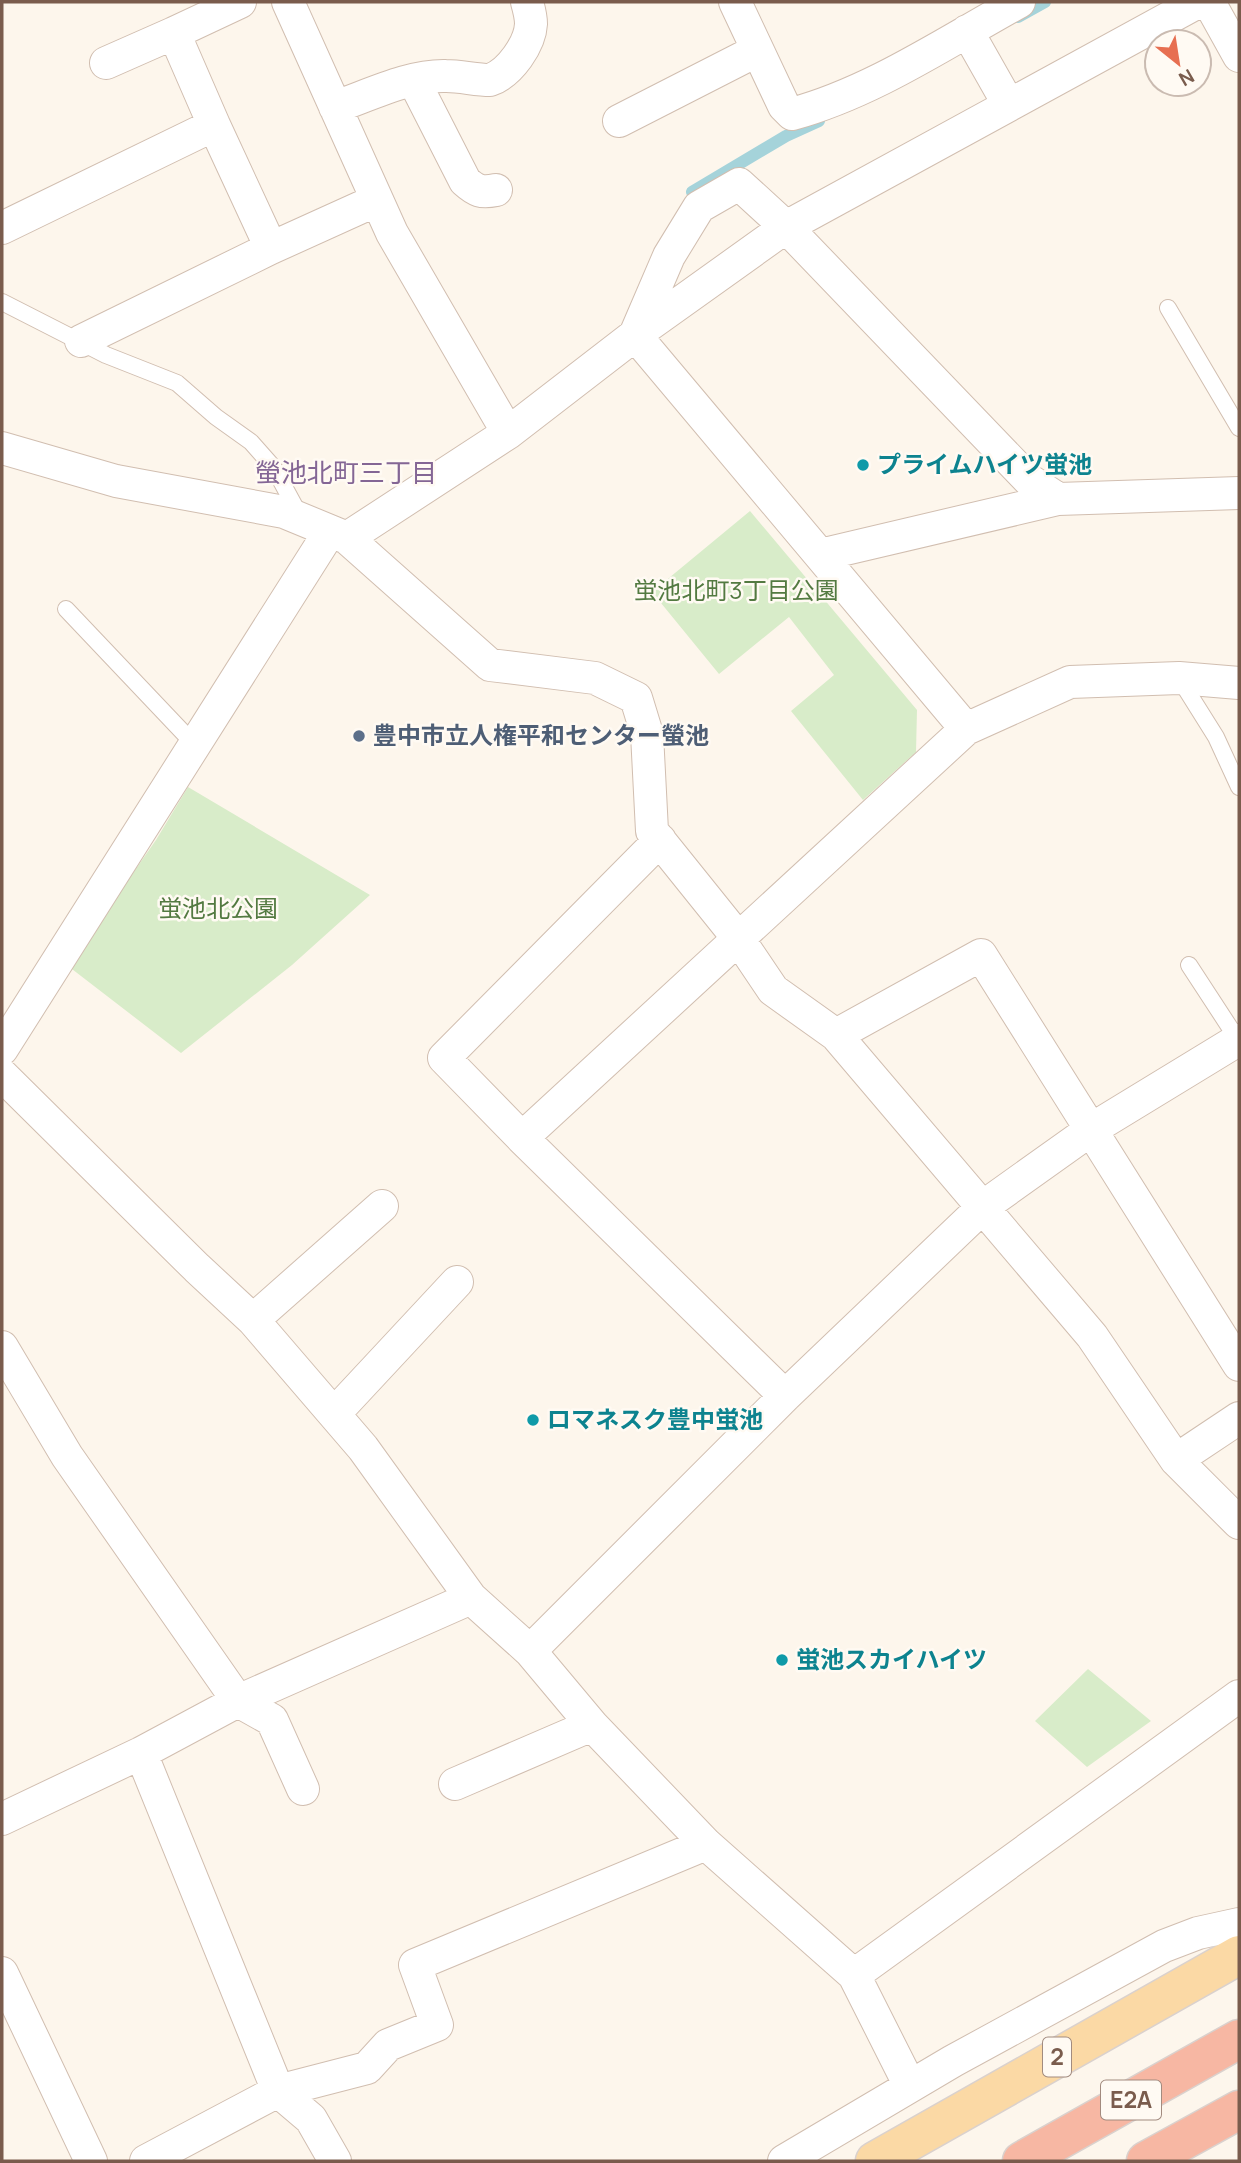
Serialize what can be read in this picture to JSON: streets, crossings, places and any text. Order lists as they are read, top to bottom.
{
  "streets": {
    "highway": ["E2A"],
    "main road": ["2"]
  },
  "districts": ["螢池北町三丁目"],
  "parks": ["蛍池北町3丁目公園", "蛍池北公園"],
  "places": [
    "プライムハイツ蛍池",
    "豊中市立人権平和センター螢池",
    "ロマネスク豊中蛍池",
    "蛍池スカイハイツ"
  ],
  "north": "bottom right"
}
